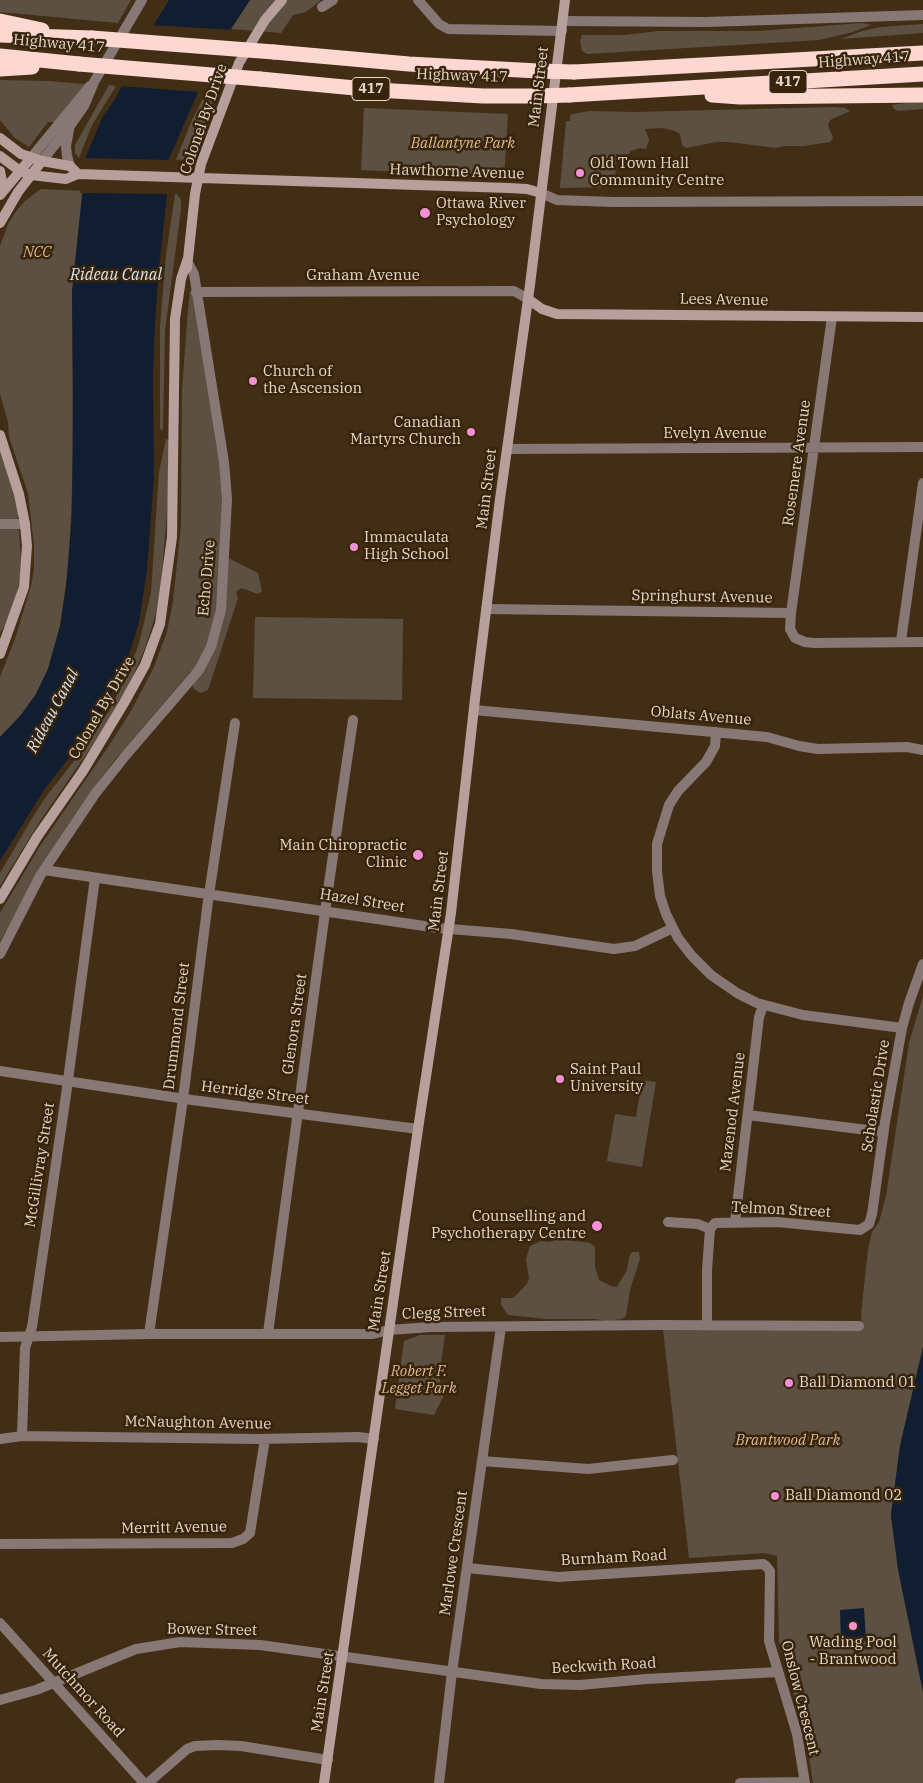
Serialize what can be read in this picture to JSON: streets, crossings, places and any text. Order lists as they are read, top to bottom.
{
  "streets": {
    "highway": ["Highway 417", "417"],
    "main road": [
      "Main Street",
      "Colonel By Drive",
      "Hawthorne Avenue",
      "Lees Avenue"
    ],
    "street": [
      "Graham Avenue",
      "Evelyn Avenue",
      "Rosemere Avenue",
      "Echo Drive",
      "Springhurst Avenue",
      "Oblats Avenue",
      "Hazel Street",
      "Glenora Street",
      "Drummond Street",
      "Herridge Street",
      "Scholastic Drive",
      "Mazenod Avenue",
      "McGillivray Street",
      "Telmon Street",
      "Clegg Street",
      "McNaughton Avenue",
      "Merritt Avenue",
      "Marlowe Crescent",
      "Burnham Road",
      "Bower Street",
      "Beckwith Road",
      "Mutchmor Road",
      "Onslow Crescent"
    ]
  },
  "crossings": [
    ["Main Street", "Hawthorne Avenue"],
    ["Main Street", "Graham Avenue"],
    ["Main Street", "Lees Avenue"],
    ["Main Street", "Evelyn Avenue"],
    ["Main Street", "Springhurst Avenue"],
    ["Main Street", "Oblats Avenue"],
    ["Main Street", "Hazel Street"],
    ["Main Street", "Herridge Street"],
    ["Main Street", "Clegg Street"],
    ["Main Street", "McNaughton Avenue"],
    ["Main Street", "Bower Street"],
    ["Main Street", "Beckwith Road"],
    ["Colonel By Drive", "Hawthorne Avenue"],
    ["Colonel By Drive", "Echo Drive"],
    ["Graham Avenue", "Lees Avenue"],
    ["Graham Avenue", "Echo Drive"],
    ["Lees Avenue", "Rosemere Avenue"],
    ["Evelyn Avenue", "Rosemere Avenue"],
    ["Rosemere Avenue", "Springhurst Avenue"],
    ["Echo Drive", "Hazel Street"],
    ["Hazel Street", "Glenora Street"],
    ["Hazel Street", "Drummond Street"],
    ["Hazel Street", "McGillivray Street"],
    ["Glenora Street", "Herridge Street"],
    ["Glenora Street", "Clegg Street"],
    ["Drummond Street", "Herridge Street"],
    ["Drummond Street", "Clegg Street"],
    ["Herridge Street", "McGillivray Street"],
    ["Scholastic Drive", "Telmon Street"],
    ["Mazenod Avenue", "Telmon Street"],
    ["McGillivray Street", "Clegg Street"],
    ["McGillivray Street", "McNaughton Avenue"],
    ["Clegg Street", "Marlowe Crescent"],
    ["McNaughton Avenue", "Merritt Avenue"],
    ["Marlowe Crescent", "Burnham Road"],
    ["Marlowe Crescent", "Beckwith Road"],
    ["Burnham Road", "Onslow Crescent"],
    ["Bower Street", "Beckwith Road"],
    ["Bower Street", "Mutchmor Road"],
    ["Beckwith Road", "Onslow Crescent"]
  ],
  "water": ["Rideau Canal"],
  "parks": [
    "Ballantyne Park",
    "NCC",
    "Robert F. Legget Park",
    "Brantwood Park"
  ],
  "places": [
    "Old Town Hall Community Centre",
    "Ottawa River Psychology",
    "Church of the Ascension",
    "Canadian Martyrs Church",
    "Immaculata High School",
    "Main Chiropractic Clinic",
    "Saint Paul University",
    "Counselling and Psychotherapy Centre",
    "Ball Diamond 01",
    "Ball Diamond 02",
    "Wading Pool - Brantwood"
  ]
}
